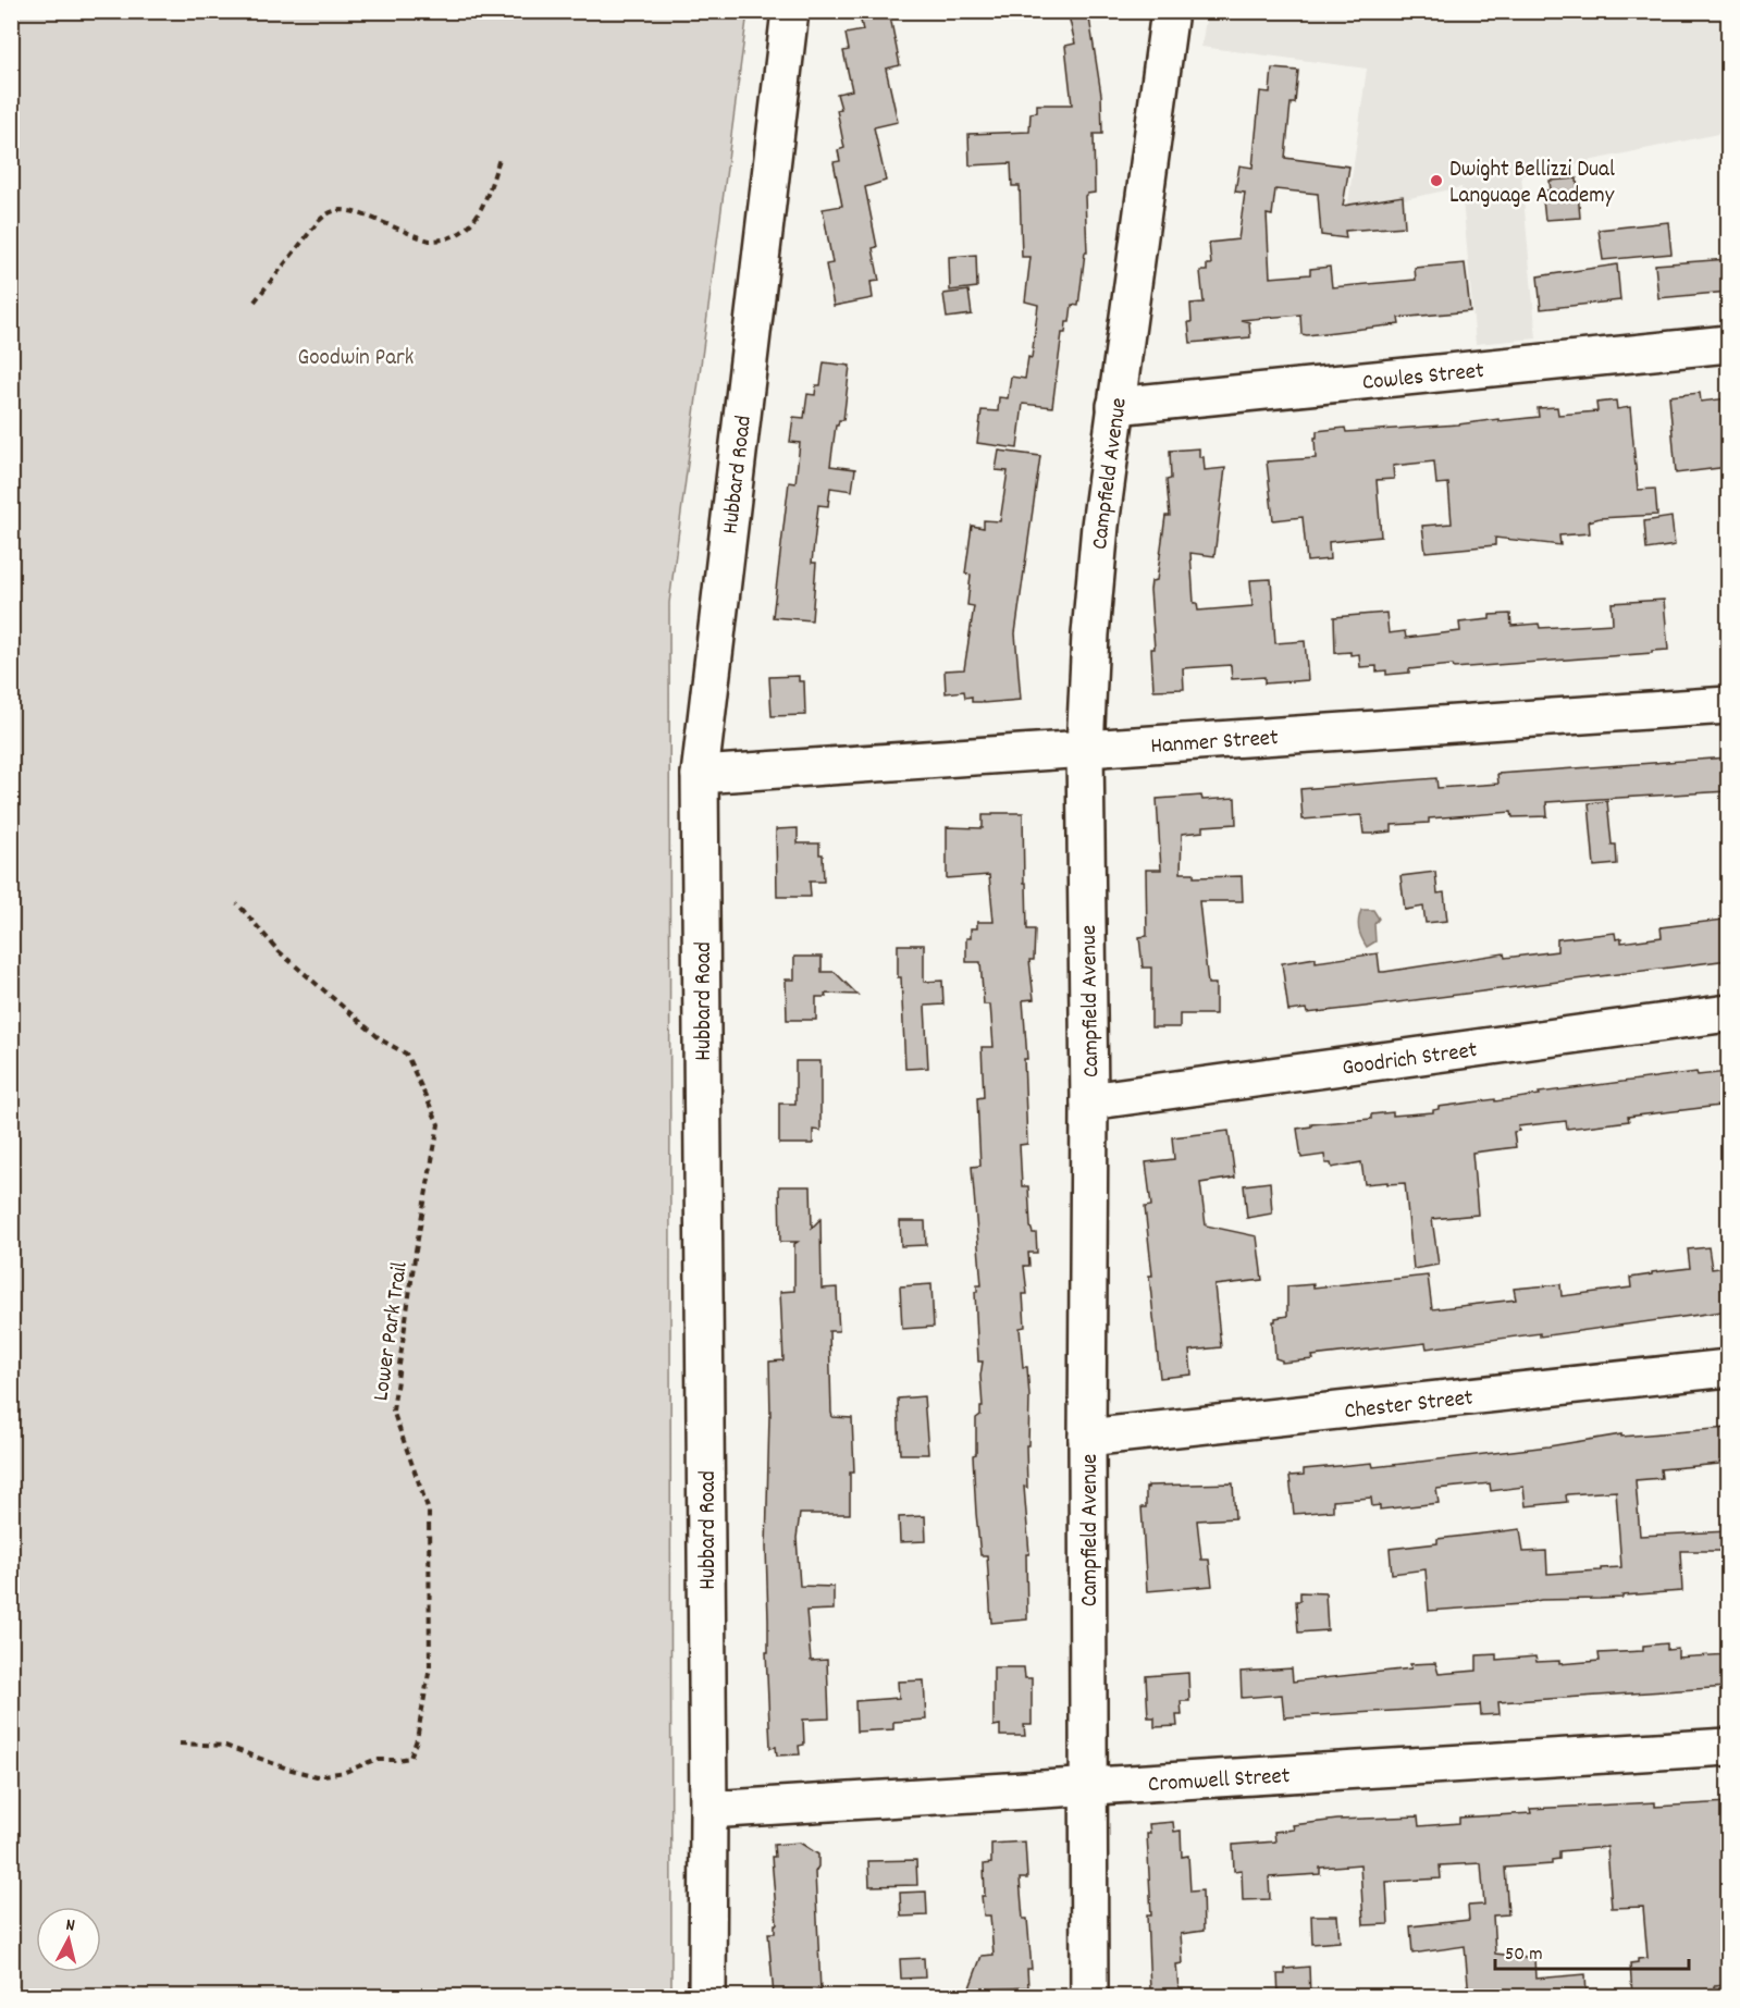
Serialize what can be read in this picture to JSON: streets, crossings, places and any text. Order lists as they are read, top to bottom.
{
  "streets": {
    "street": [
      "Cowles Street",
      "Campfield Avenue",
      "Hubbard Road",
      "Hanmer Street",
      "Goodrich Street",
      "Chester Street",
      "Cromwell Street"
    ],
    "path": ["Lower Park Trail"]
  },
  "crossings": [
    ["Cowles Street", "Campfield Avenue"],
    ["Campfield Avenue", "Hanmer Street"],
    ["Campfield Avenue", "Goodrich Street"],
    ["Campfield Avenue", "Chester Street"],
    ["Campfield Avenue", "Cromwell Street"],
    ["Hubbard Road", "Hanmer Street"],
    ["Hubbard Road", "Cromwell Street"]
  ],
  "parks": ["Goodwin Park"],
  "places": ["Dwight Bellizzi Dual Language Academy"],
  "scale_bar": "50 m",
  "north": "top"
}
